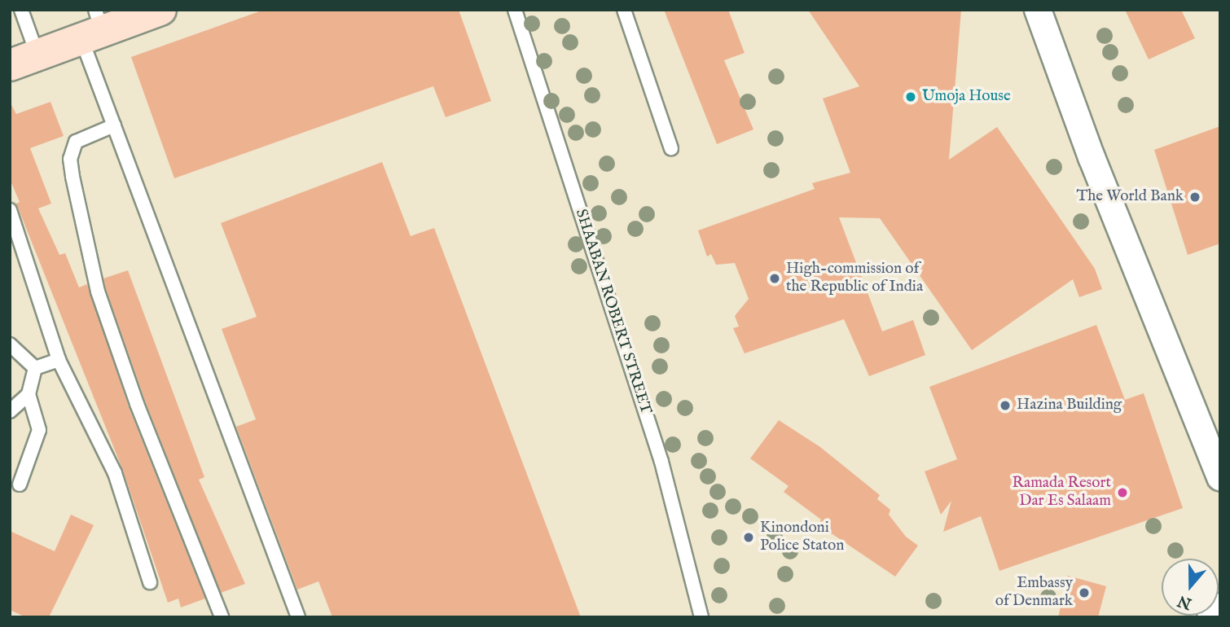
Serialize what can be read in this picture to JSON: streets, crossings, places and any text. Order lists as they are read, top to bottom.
{
  "streets": {
    "lane": ["SHAABAN ROBERT STREET"]
  },
  "places": [
    "Umoja House",
    "The World Bank",
    "High-commission of the Republic of India",
    "Hazina Building",
    "Ramada Resort Dar Es Salaam",
    "Kinondoni Police Staton",
    "Embassy of Denmark"
  ],
  "north": "bottom"
}
